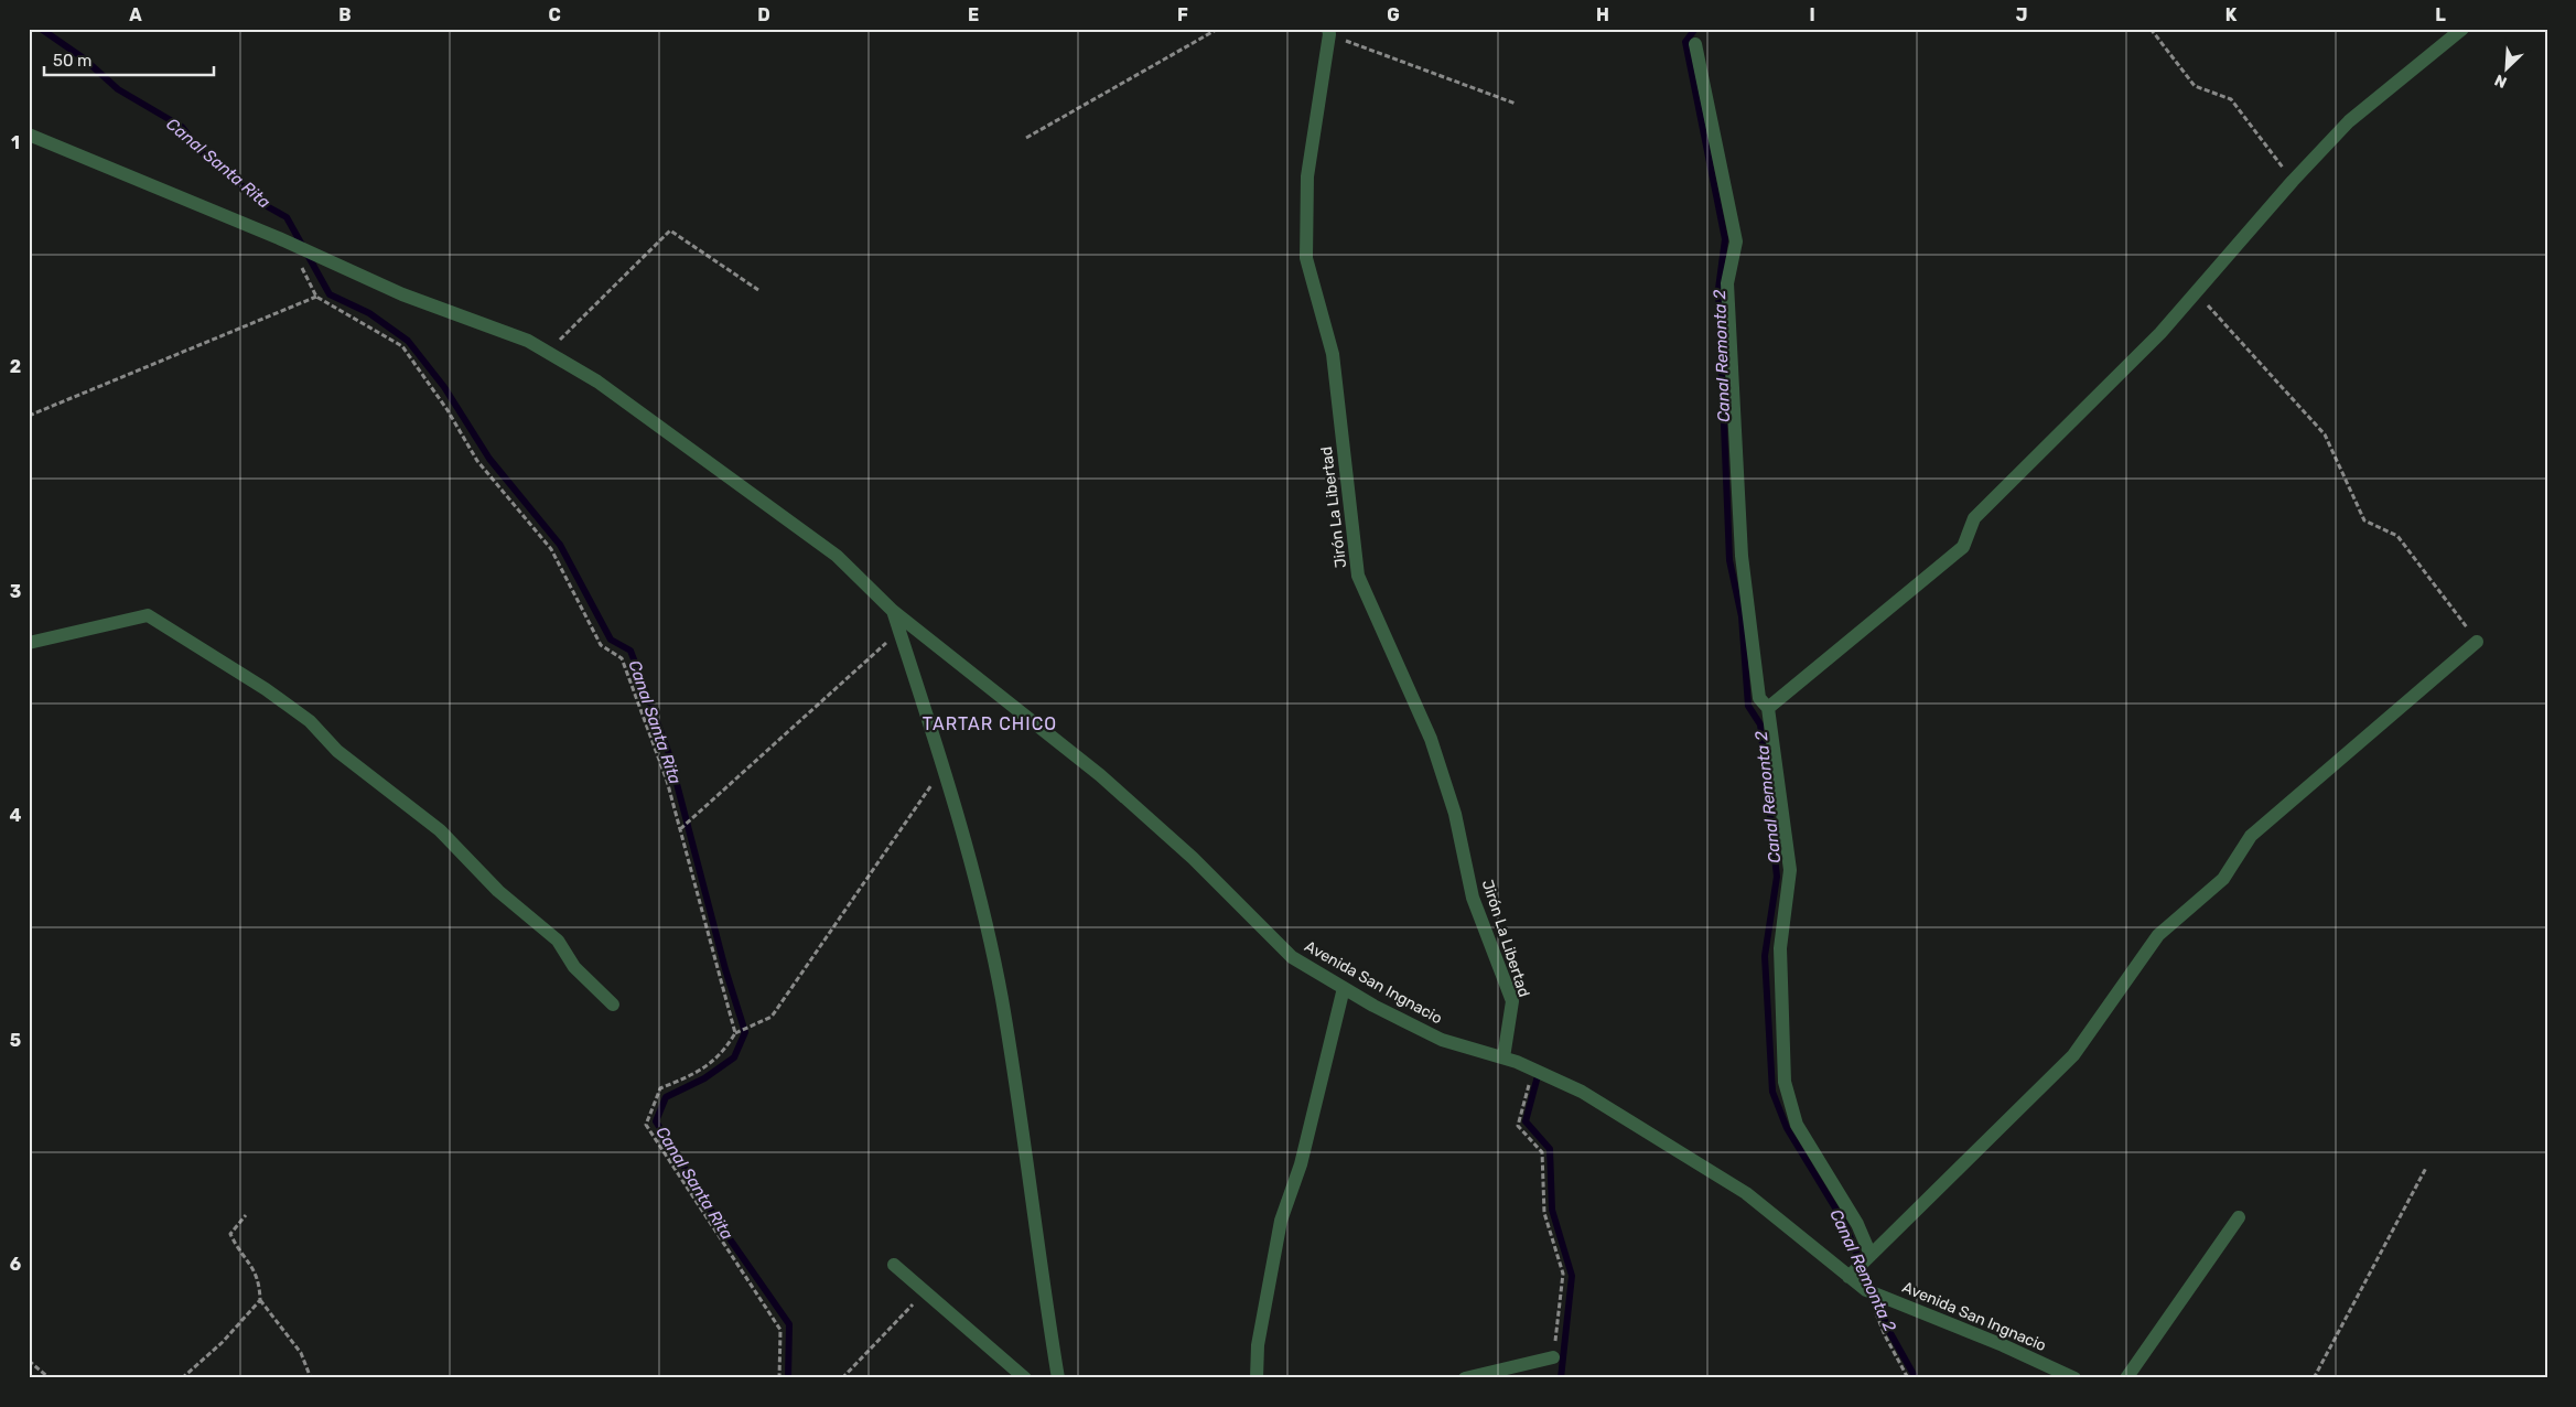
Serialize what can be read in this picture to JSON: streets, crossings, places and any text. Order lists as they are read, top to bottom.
{
  "streets": {
    "street": ["Jirón La Libertad", "Avenida San Ingnacio"]
  },
  "crossings": [
    ["Jirón La Libertad", "Avenida San Ingnacio"]
  ],
  "districts": ["TARTAR CHICO"],
  "water": ["Canal Santa Rita", "Canal Remonta 2"],
  "scale_bar": "50 m",
  "north": "bottom left",
  "grid": {
    "columns": [
      "A",
      "B",
      "C",
      "D",
      "E",
      "F",
      "G",
      "H",
      "I",
      "J",
      "K",
      "L"
    ],
    "rows": [
      "1",
      "2",
      "3",
      "4",
      "5",
      "6"
    ]
  }
}
